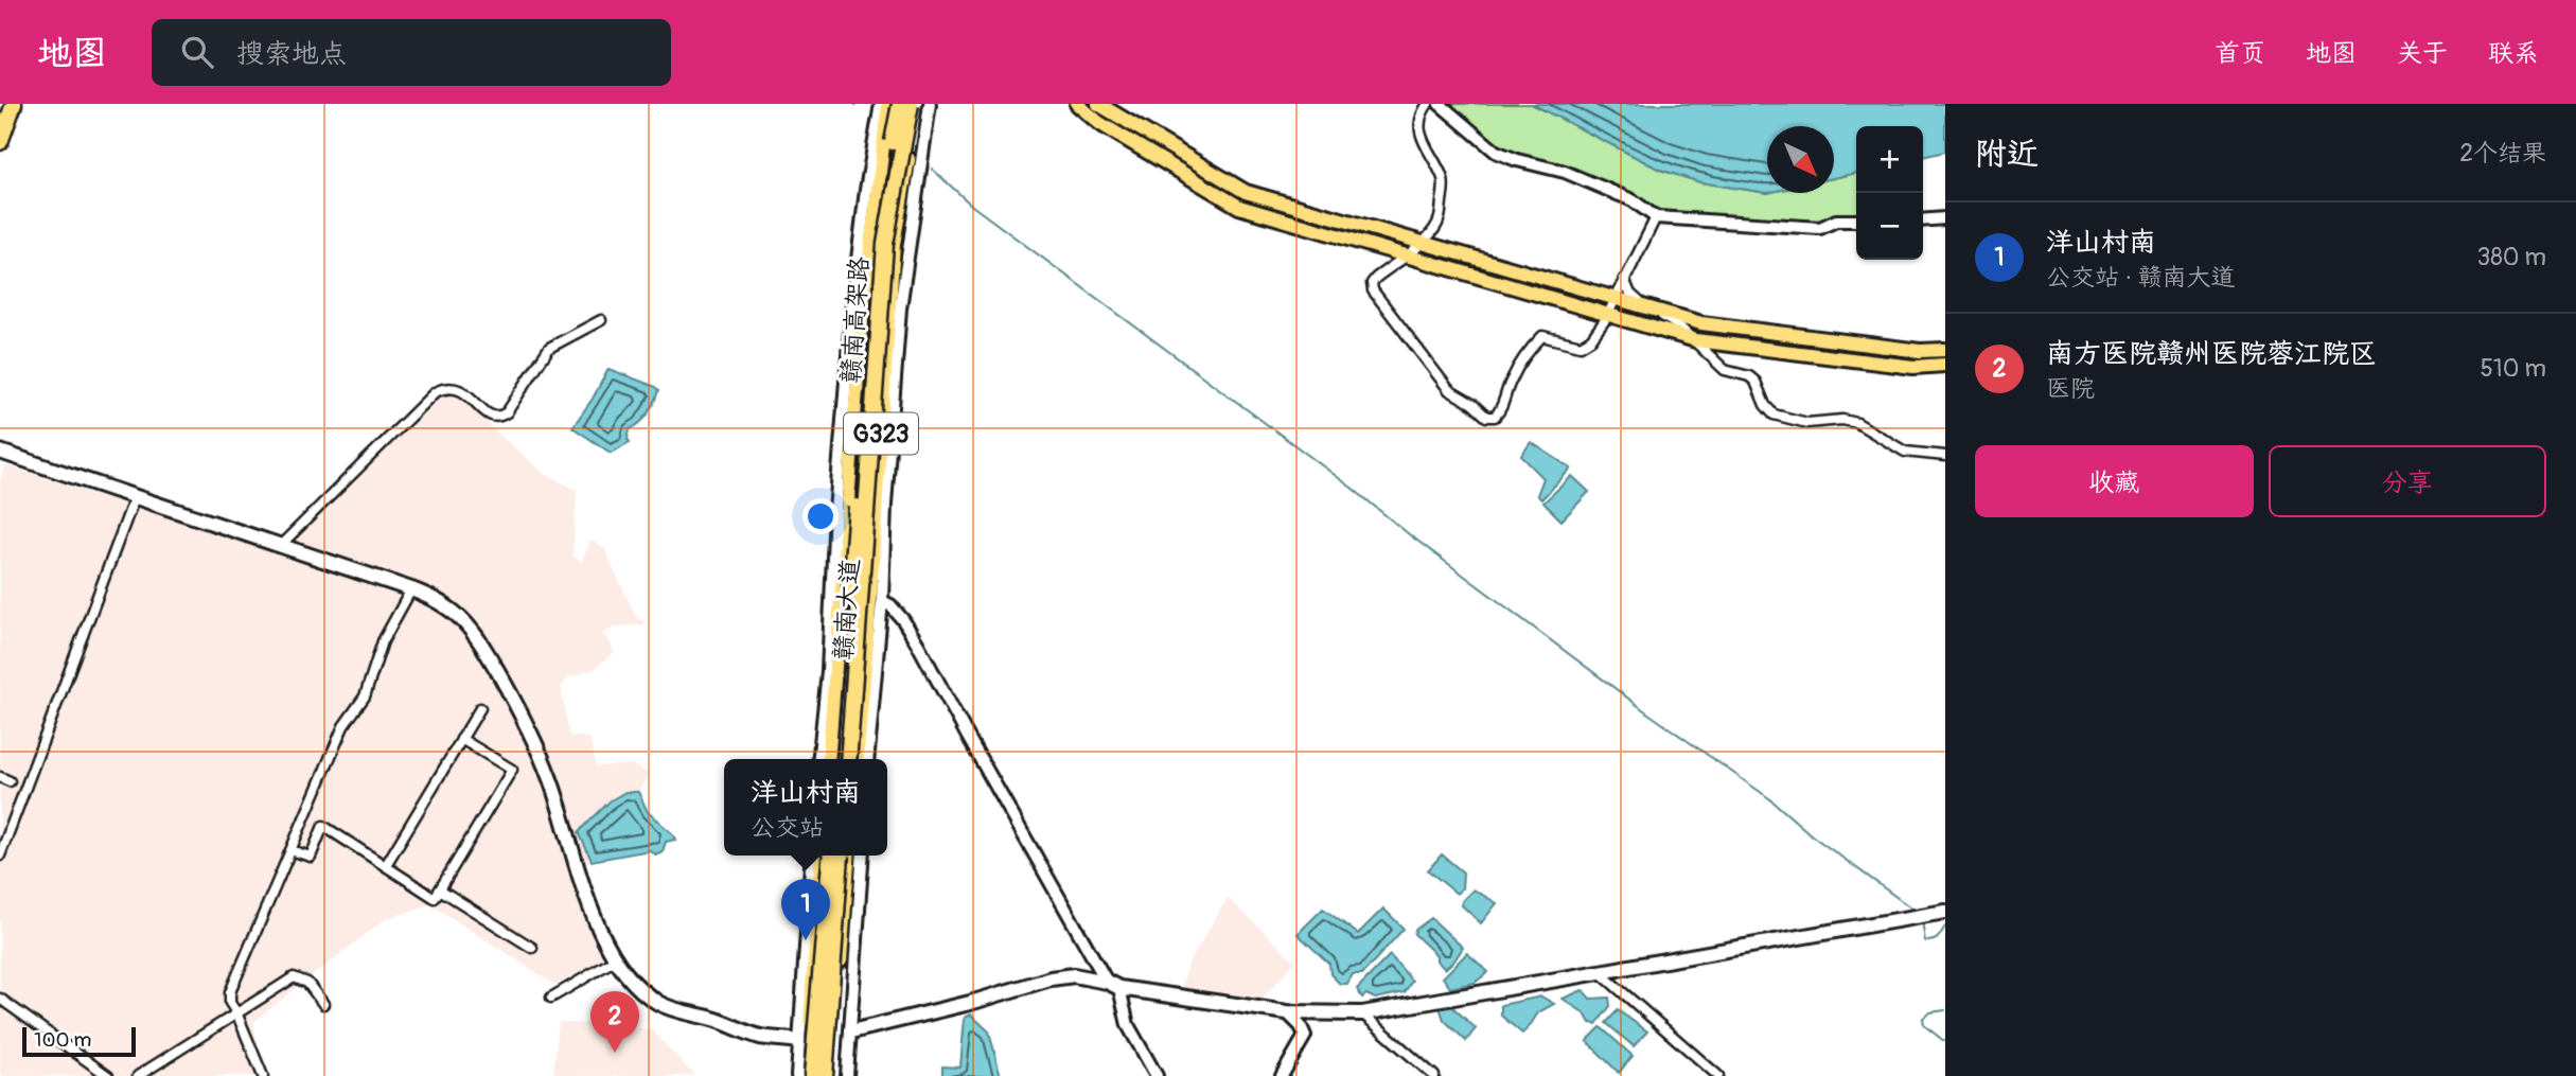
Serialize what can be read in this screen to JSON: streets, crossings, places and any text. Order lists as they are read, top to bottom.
{
  "streets": {
    "highway": ["赣南高架路"],
    "main road": ["G323", "赣南大道"]
  },
  "scale_bar": "100 m",
  "north": "bottom right",
  "page": {
    "header": "地图",
    "search": "搜索地点",
    "nav": [
      "首页",
      "地图",
      "关于",
      "联系"
    ],
    "heading": ["附近", "2个结果"],
    "map_buttons": ["+", "−"],
    "list": [
      {
        "mark": "1",
        "name": "洋山村南",
        "note": "公交站 · 赣南大道",
        "value": "380 m"
      },
      {
        "mark": "2",
        "name": "南方医院赣州医院蓉江院区",
        "note": "医院",
        "value": "510 m"
      }
    ],
    "buttons": ["收藏", "分享"],
    "popup": ["洋山村南", "公交站"],
    "pins": ["1", "2"],
    "scale": "100 m"
  }
}
